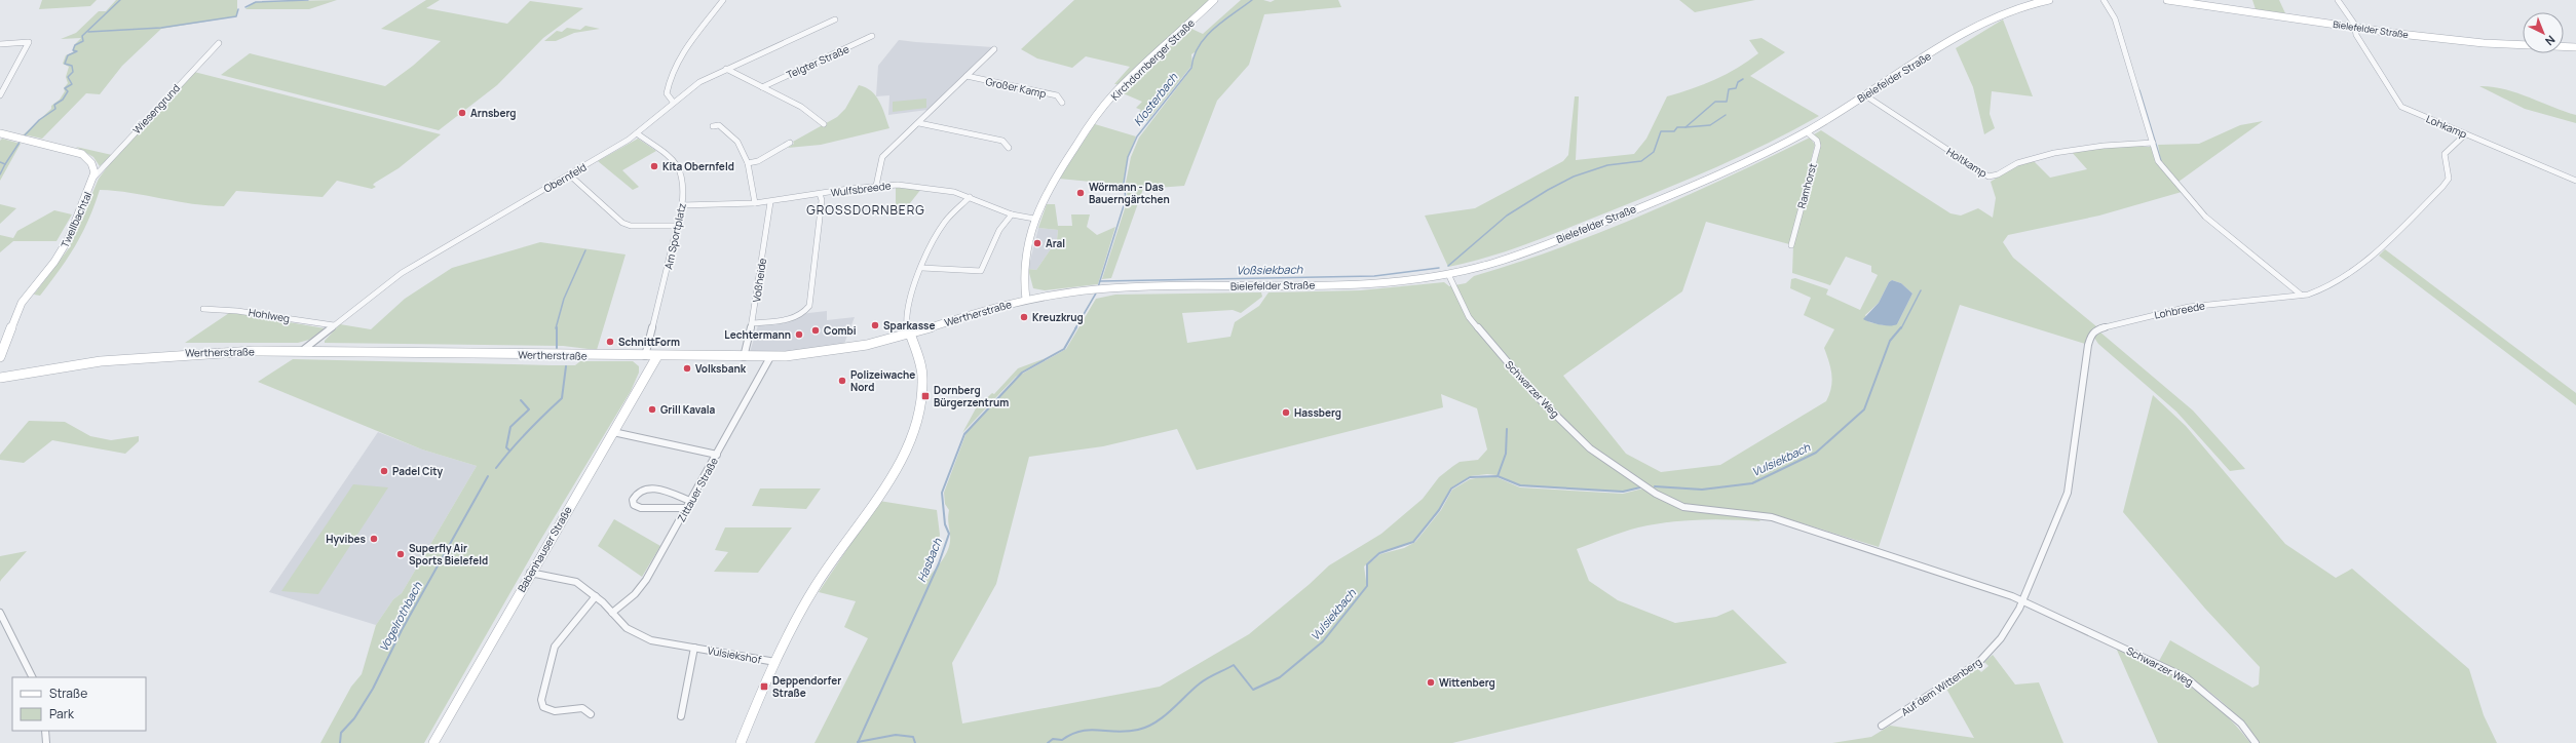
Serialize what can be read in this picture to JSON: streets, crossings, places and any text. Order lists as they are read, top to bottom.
{
  "streets": {
    "main road": [
      "Bielefelder Straße",
      "Kirchdornberger Straße",
      "Twellbachtal",
      "Wertherstraße",
      "Babenhauser Straße"
    ],
    "street": [
      "Telgter Straße",
      "Großer Kamp",
      "Wiesengrund",
      "Lohkamp",
      "Holtkamp",
      "Obernfeld",
      "Ramhorst",
      "Wulfsbreede",
      "Am Sportplatz",
      "Voßheide",
      "Lohbreede",
      "Hohlweg",
      "Schwarzer Weg",
      "Zittauer Straße",
      "Vulsiekshof",
      "Auf dem Wittenberg"
    ]
  },
  "crossings": [
    ["Bielefelder Straße", "Lohkamp"],
    ["Bielefelder Straße", "Holtkamp"],
    ["Bielefelder Straße", "Ramhorst"],
    ["Bielefelder Straße", "Wertherstraße"],
    ["Bielefelder Straße", "Schwarzer Weg"],
    ["Kirchdornberger Straße", "Wulfsbreede"],
    ["Kirchdornberger Straße", "Wertherstraße"],
    ["Großer Kamp", "Wulfsbreede"],
    ["Wiesengrund", "Twellbachtal"],
    ["Lohkamp", "Lohbreede"],
    ["Obernfeld", "Am Sportplatz"],
    ["Obernfeld", "Wertherstraße"],
    ["Obernfeld", "Hohlweg"],
    ["Wulfsbreede", "Am Sportplatz"],
    ["Wulfsbreede", "Voßheide"],
    ["Am Sportplatz", "Wertherstraße"],
    ["Voßheide", "Wertherstraße"],
    ["Lohbreede", "Schwarzer Weg"],
    ["Lohbreede", "Auf dem Wittenberg"],
    ["Wertherstraße", "Zittauer Straße"],
    ["Wertherstraße", "Babenhauser Straße"],
    ["Schwarzer Weg", "Auf dem Wittenberg"],
    ["Zittauer Straße", "Vulsiekshof"],
    ["Babenhauser Straße", "Vulsiekshof"]
  ],
  "districts": ["GROSSDORNBERG"],
  "water": [
    "Klosterbach",
    "Voßsiekbach",
    "Vulsiekbach",
    "Hasbach",
    "Vogelrothbach"
  ],
  "places": {
    "other": [
      "Arnsberg",
      "Kita Obernfeld",
      "Wörmann - Das Bauerngärtchen",
      "Aral",
      "Kreuzkrug",
      "Sparkasse",
      "Combi",
      "Lechtermann",
      "SchnittForm",
      "Volksbank",
      "Polizeiwache Nord",
      "Grill Kavala",
      "Hassberg",
      "Padel City",
      "Hyvibes",
      "Superfly Air Sports Bielefeld",
      "Wittenberg"
    ],
    "transit": ["Dornberg Bürgerzentrum", "Deppendorfer Straße"]
  },
  "legend": ["Straße", "Park"],
  "north": "bottom right"
}
